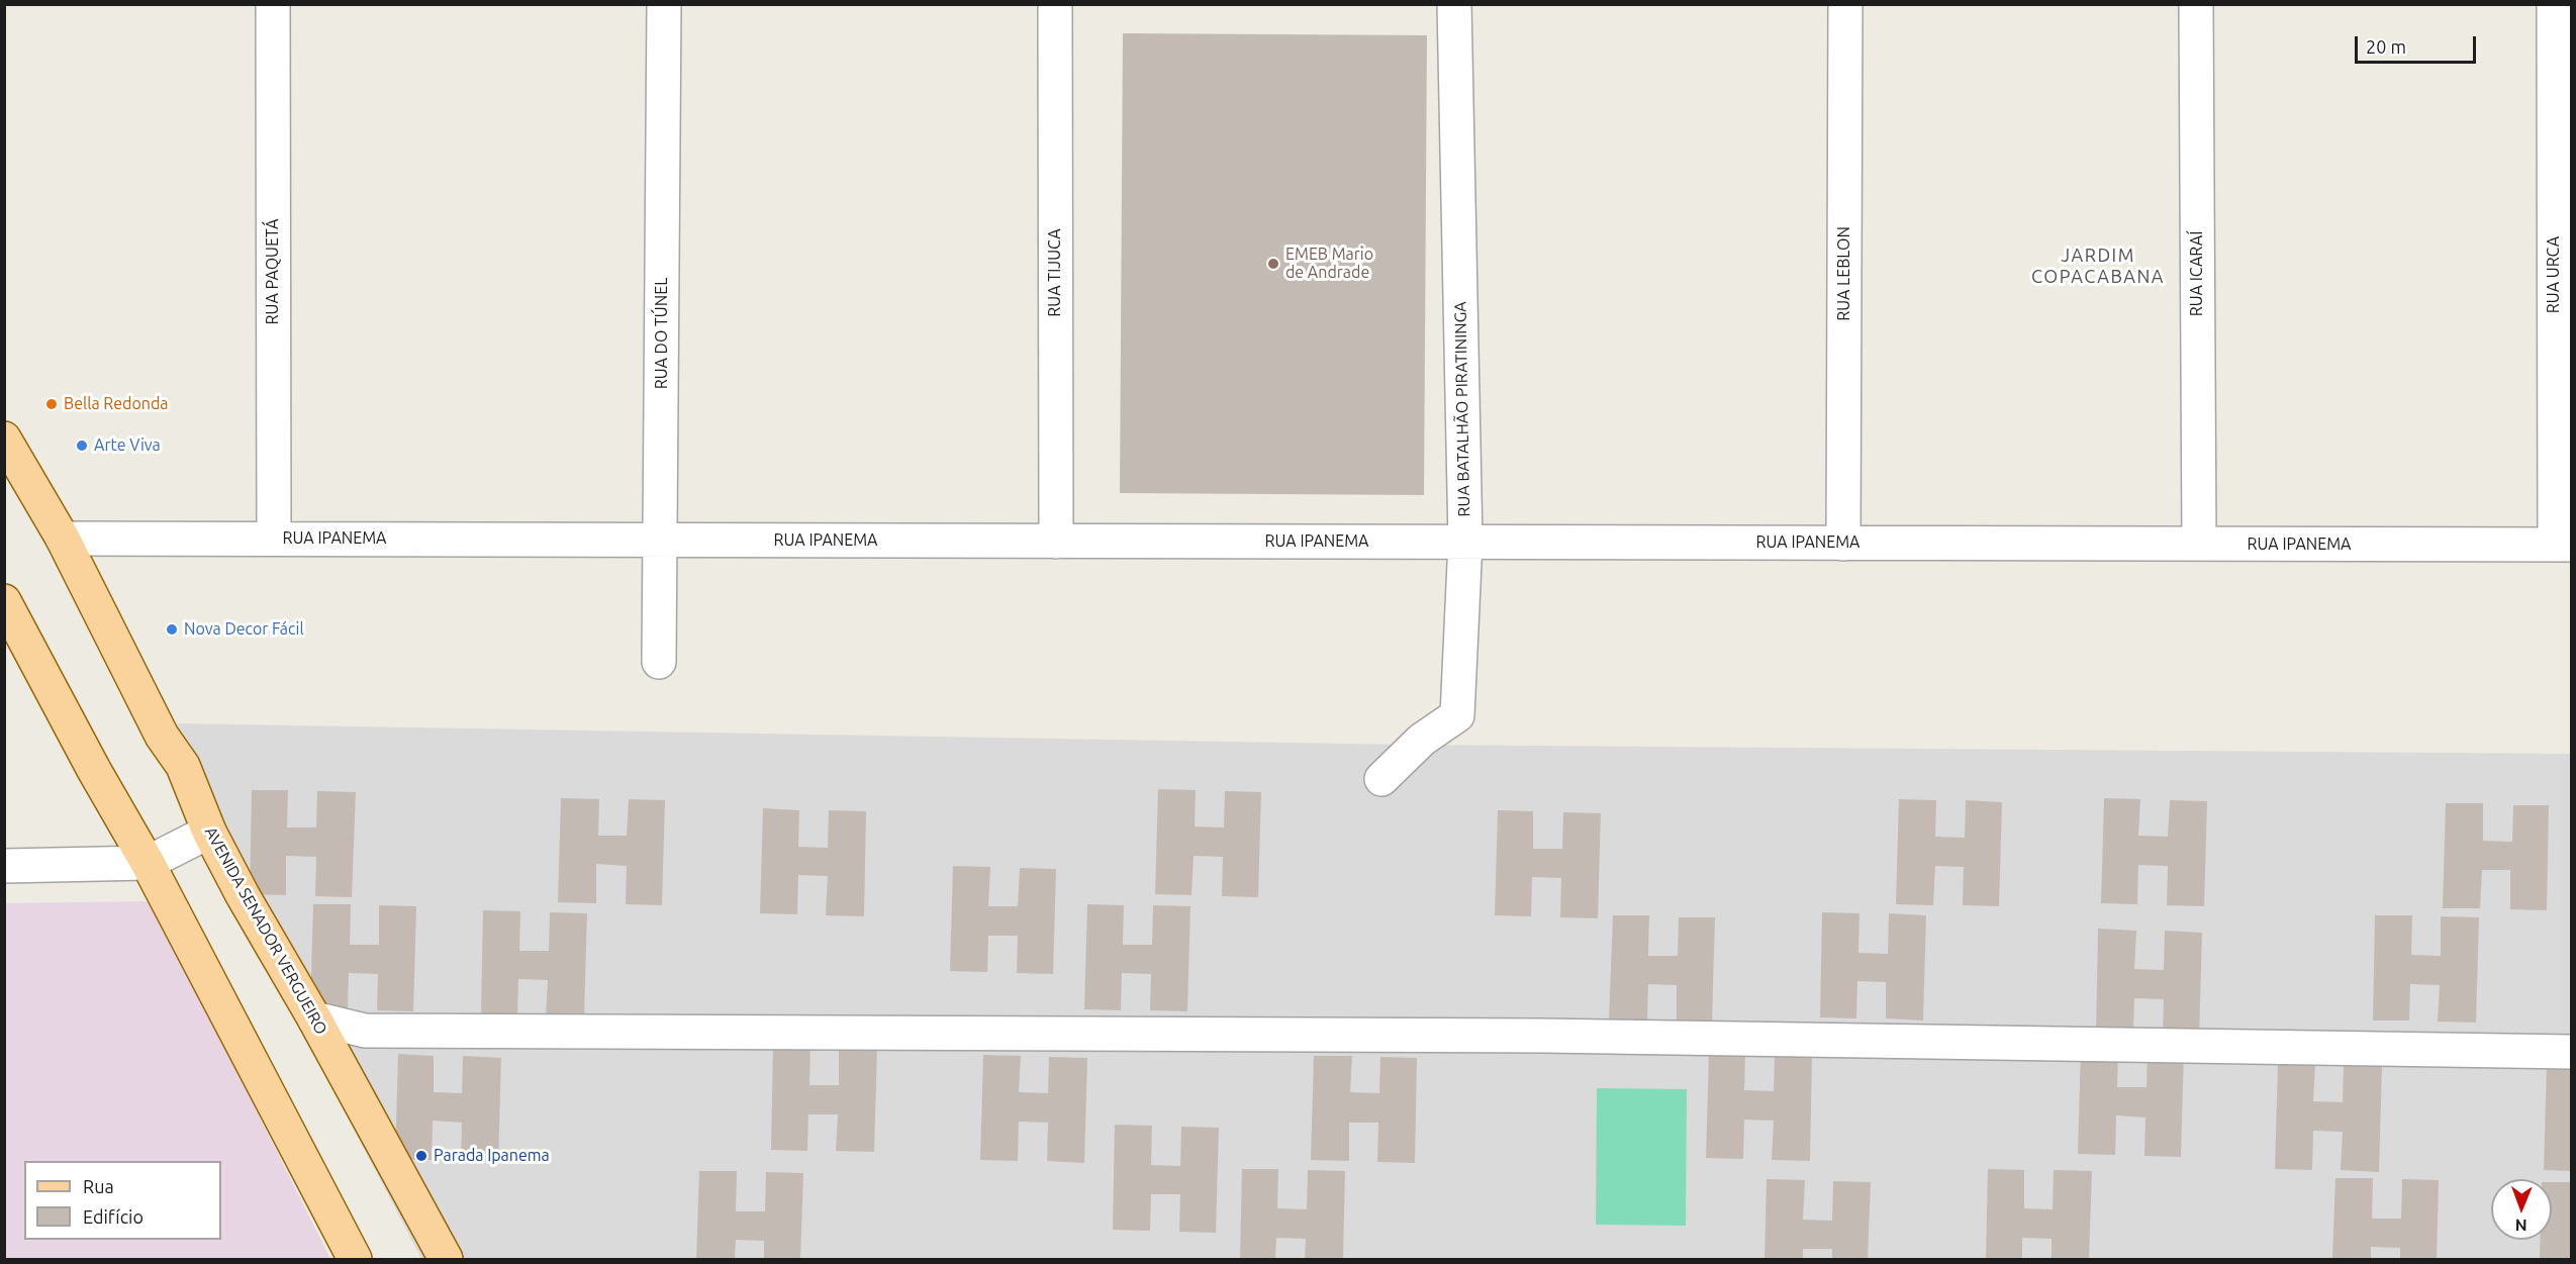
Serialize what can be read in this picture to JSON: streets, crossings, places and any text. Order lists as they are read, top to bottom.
{
  "streets": {
    "main road": ["AVENIDA SENADOR VERGUEIRO"],
    "street": [
      "RUA PAQUETÁ",
      "RUA TIJUCA",
      "RUA LEBLON",
      "RUA ICARAÍ",
      "RUA URCA",
      "RUA DO TÚNEL",
      "RUA BATALHÃO PIRATININGA",
      "RUA IPANEMA"
    ]
  },
  "crossings": [
    ["RUA PAQUETÁ", "RUA IPANEMA"],
    ["RUA TIJUCA", "RUA IPANEMA"],
    ["RUA LEBLON", "RUA IPANEMA"],
    ["RUA ICARAÍ", "RUA IPANEMA"],
    ["RUA URCA", "RUA IPANEMA"],
    ["RUA DO TÚNEL", "RUA IPANEMA"],
    ["RUA BATALHÃO PIRATININGA", "RUA IPANEMA"],
    ["RUA IPANEMA", "AVENIDA SENADOR VERGUEIRO"]
  ],
  "districts": ["JARDIM COPACABANA"],
  "places": [
    "EMEB Mario de Andrade",
    "Bella Redonda",
    "Arte Viva",
    "Nova Decor Fácil",
    "Parada Ipanema"
  ],
  "legend": ["Rua", "Edifício"],
  "scale_bar": "20 m",
  "north": "bottom"
}
